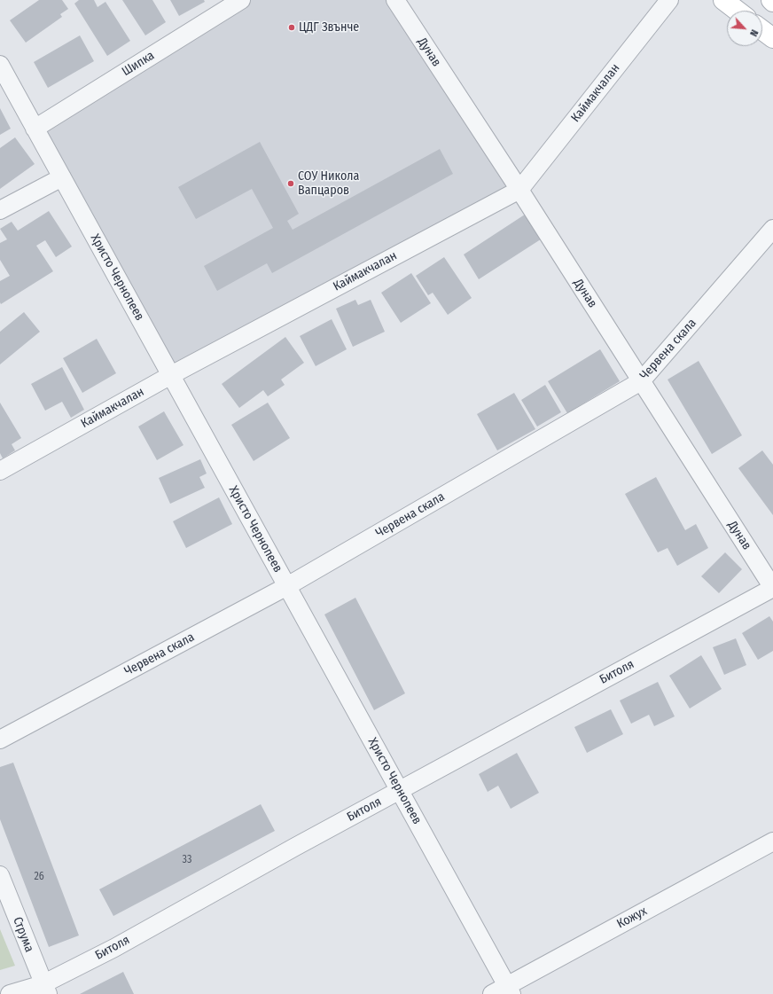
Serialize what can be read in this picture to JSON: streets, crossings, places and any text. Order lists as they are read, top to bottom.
{
  "streets": {
    "street": [
      "Дунав",
      "Шипка",
      "Каймакчалан",
      "Христо Чернопеев",
      "Червена скала",
      "Битоля",
      "Кожух",
      "Струма"
    ]
  },
  "crossings": [
    ["Дунав", "Каймакчалан"],
    ["Дунав", "Червена скала"],
    ["Дунав", "Битоля"],
    ["Шипка", "Христо Чернопеев"],
    ["Каймакчалан", "Христо Чернопеев"],
    ["Христо Чернопеев", "Червена скала"],
    ["Христо Чернопеев", "Битоля"],
    ["Христо Чернопеев", "Кожух"],
    ["Битоля", "Струма"]
  ],
  "places": ["ЦДГ Звънче", "СОУ Никола Вапцаров"],
  "house_numbers": ["33", "26"],
  "north": "bottom right"
}
